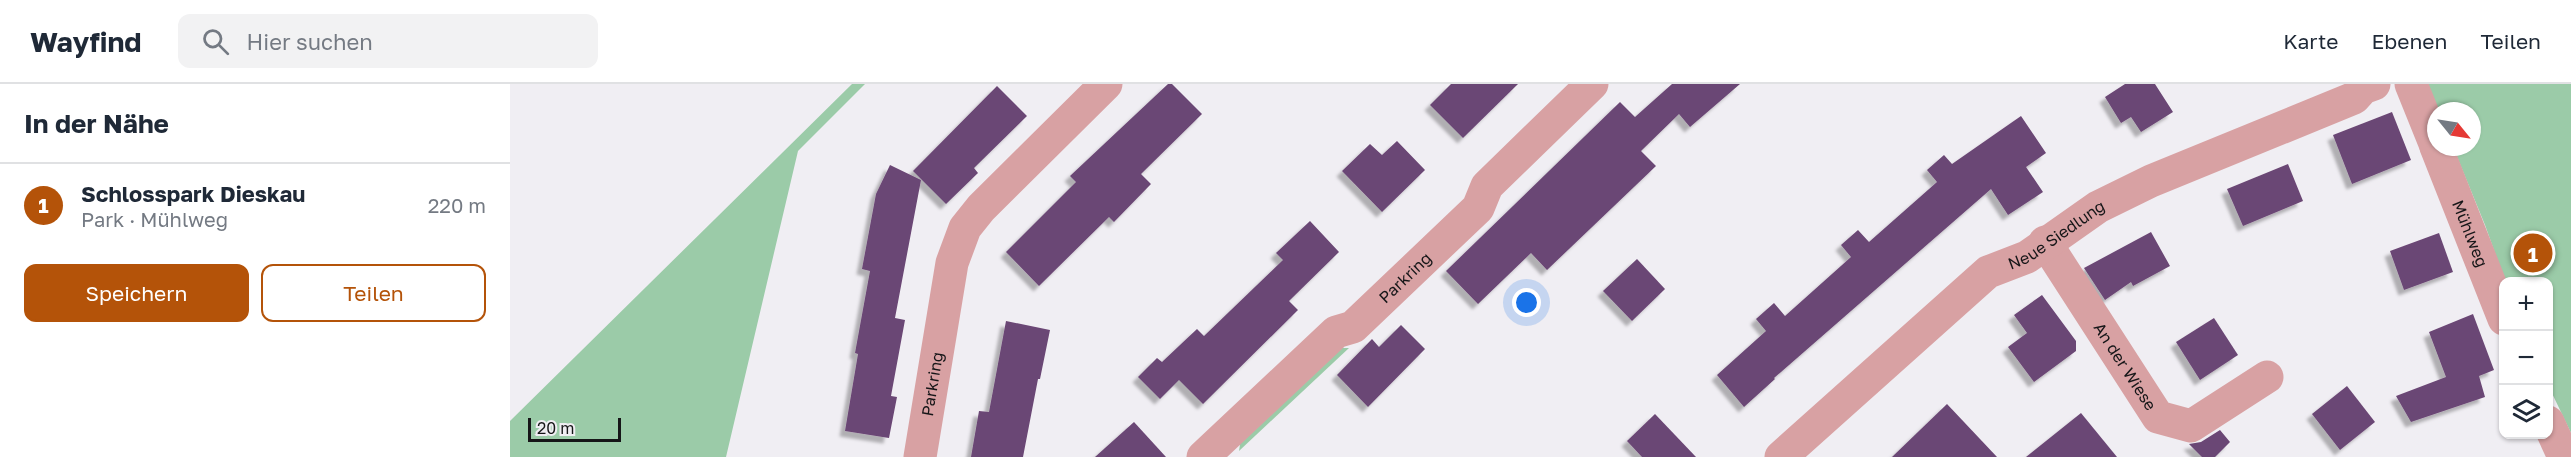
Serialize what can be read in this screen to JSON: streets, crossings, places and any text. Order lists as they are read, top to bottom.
{
  "streets": {
    "street": [
      "Mühlweg",
      "Neue Siedlung",
      "Parkring",
      "An der Wiese"
    ]
  },
  "crossings": [
    ["Neue Siedlung", "An der Wiese"]
  ],
  "scale_bar": "20 m",
  "north": "bottom right",
  "page": {
    "header": "Wayfind",
    "search": "Hier suchen",
    "nav": ["Karte", "Ebenen", "Teilen"],
    "heading": "In der Nähe",
    "list": [
      {
        "mark": "1",
        "name": "Schlosspark Dieskau",
        "note": "Park · Mühlweg",
        "value": "220 m"
      }
    ],
    "pins": "1",
    "buttons": ["Speichern", "Teilen"],
    "map_buttons": ["+", "−"],
    "scale": "20 m"
  }
}
